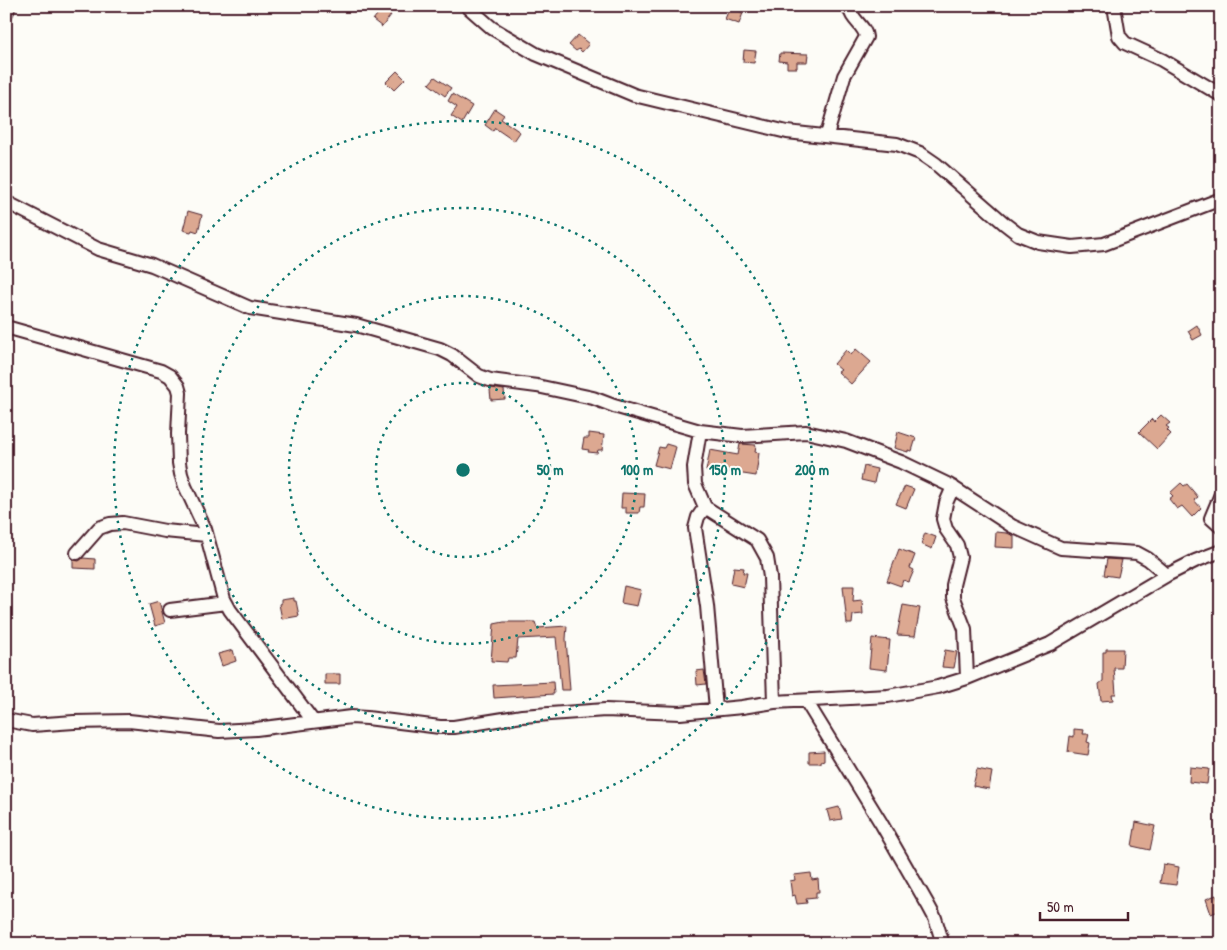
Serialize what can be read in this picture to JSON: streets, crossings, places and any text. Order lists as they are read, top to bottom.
{
  "scale_bar": "50 m",
  "rings": [
    "50 m",
    "100 m",
    "150 m",
    "200 m"
  ]
}
